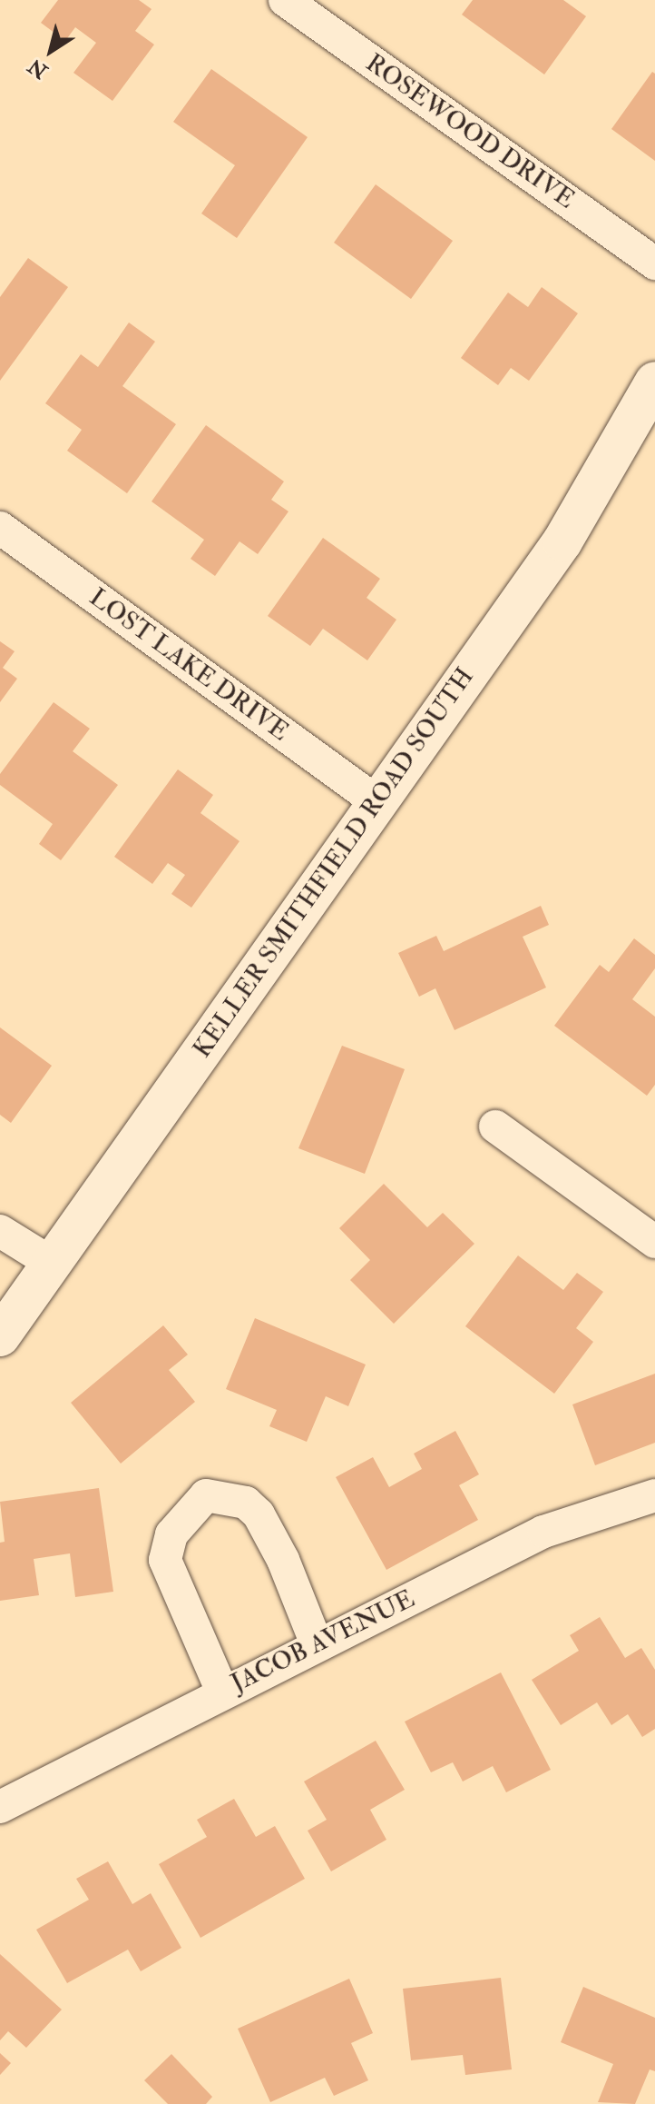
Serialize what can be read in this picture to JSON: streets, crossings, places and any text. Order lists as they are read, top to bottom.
{
  "streets": {
    "main road": ["KELLER SMITHFIELD ROAD SOUTH"],
    "street": ["ROSEWOOD DRIVE", "LOST LAKE DRIVE", "JACOB AVENUE"]
  },
  "crossings": [
    ["LOST LAKE DRIVE", "KELLER SMITHFIELD ROAD SOUTH"]
  ],
  "north": "bottom left"
}
